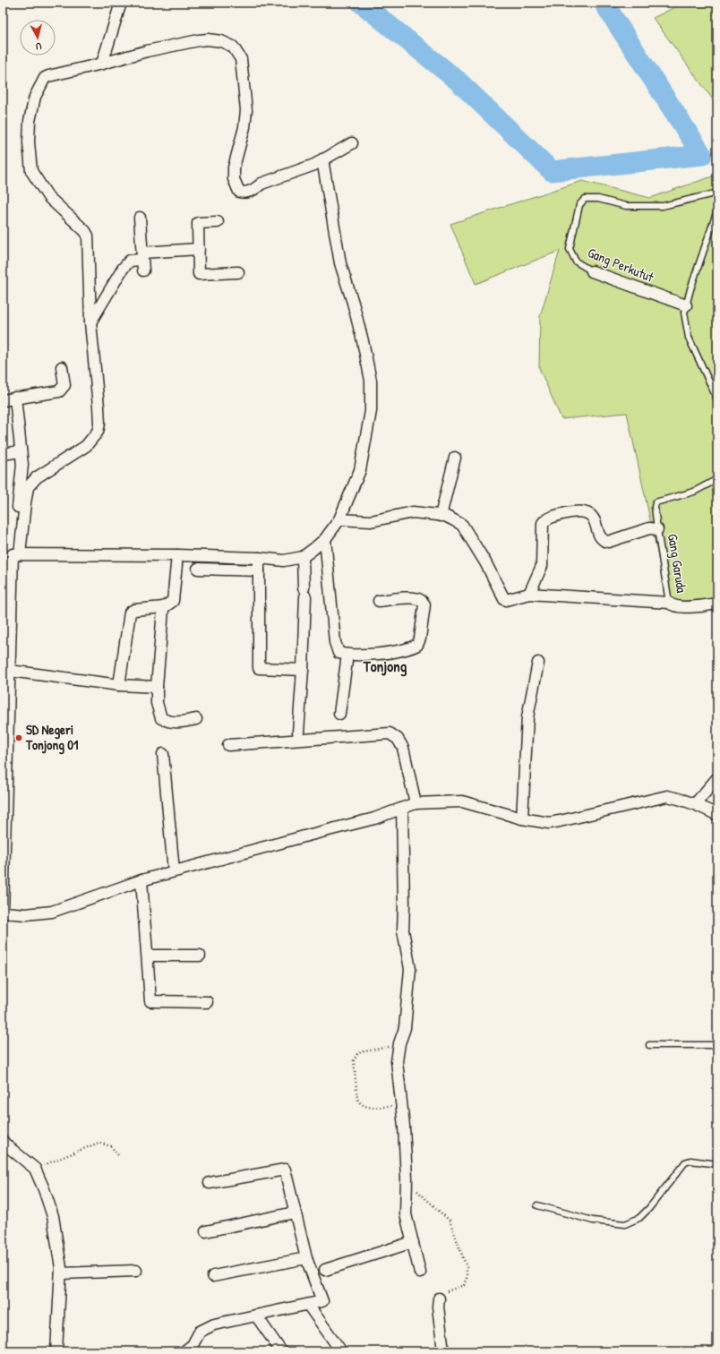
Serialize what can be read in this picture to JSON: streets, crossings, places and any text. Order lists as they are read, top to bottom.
{
  "streets": {
    "street": ["Gang Perkutut", "Gang Garuda"]
  },
  "districts": ["Tonjong"],
  "places": ["SD Negeri Tonjong 01"],
  "north": "bottom"
}
